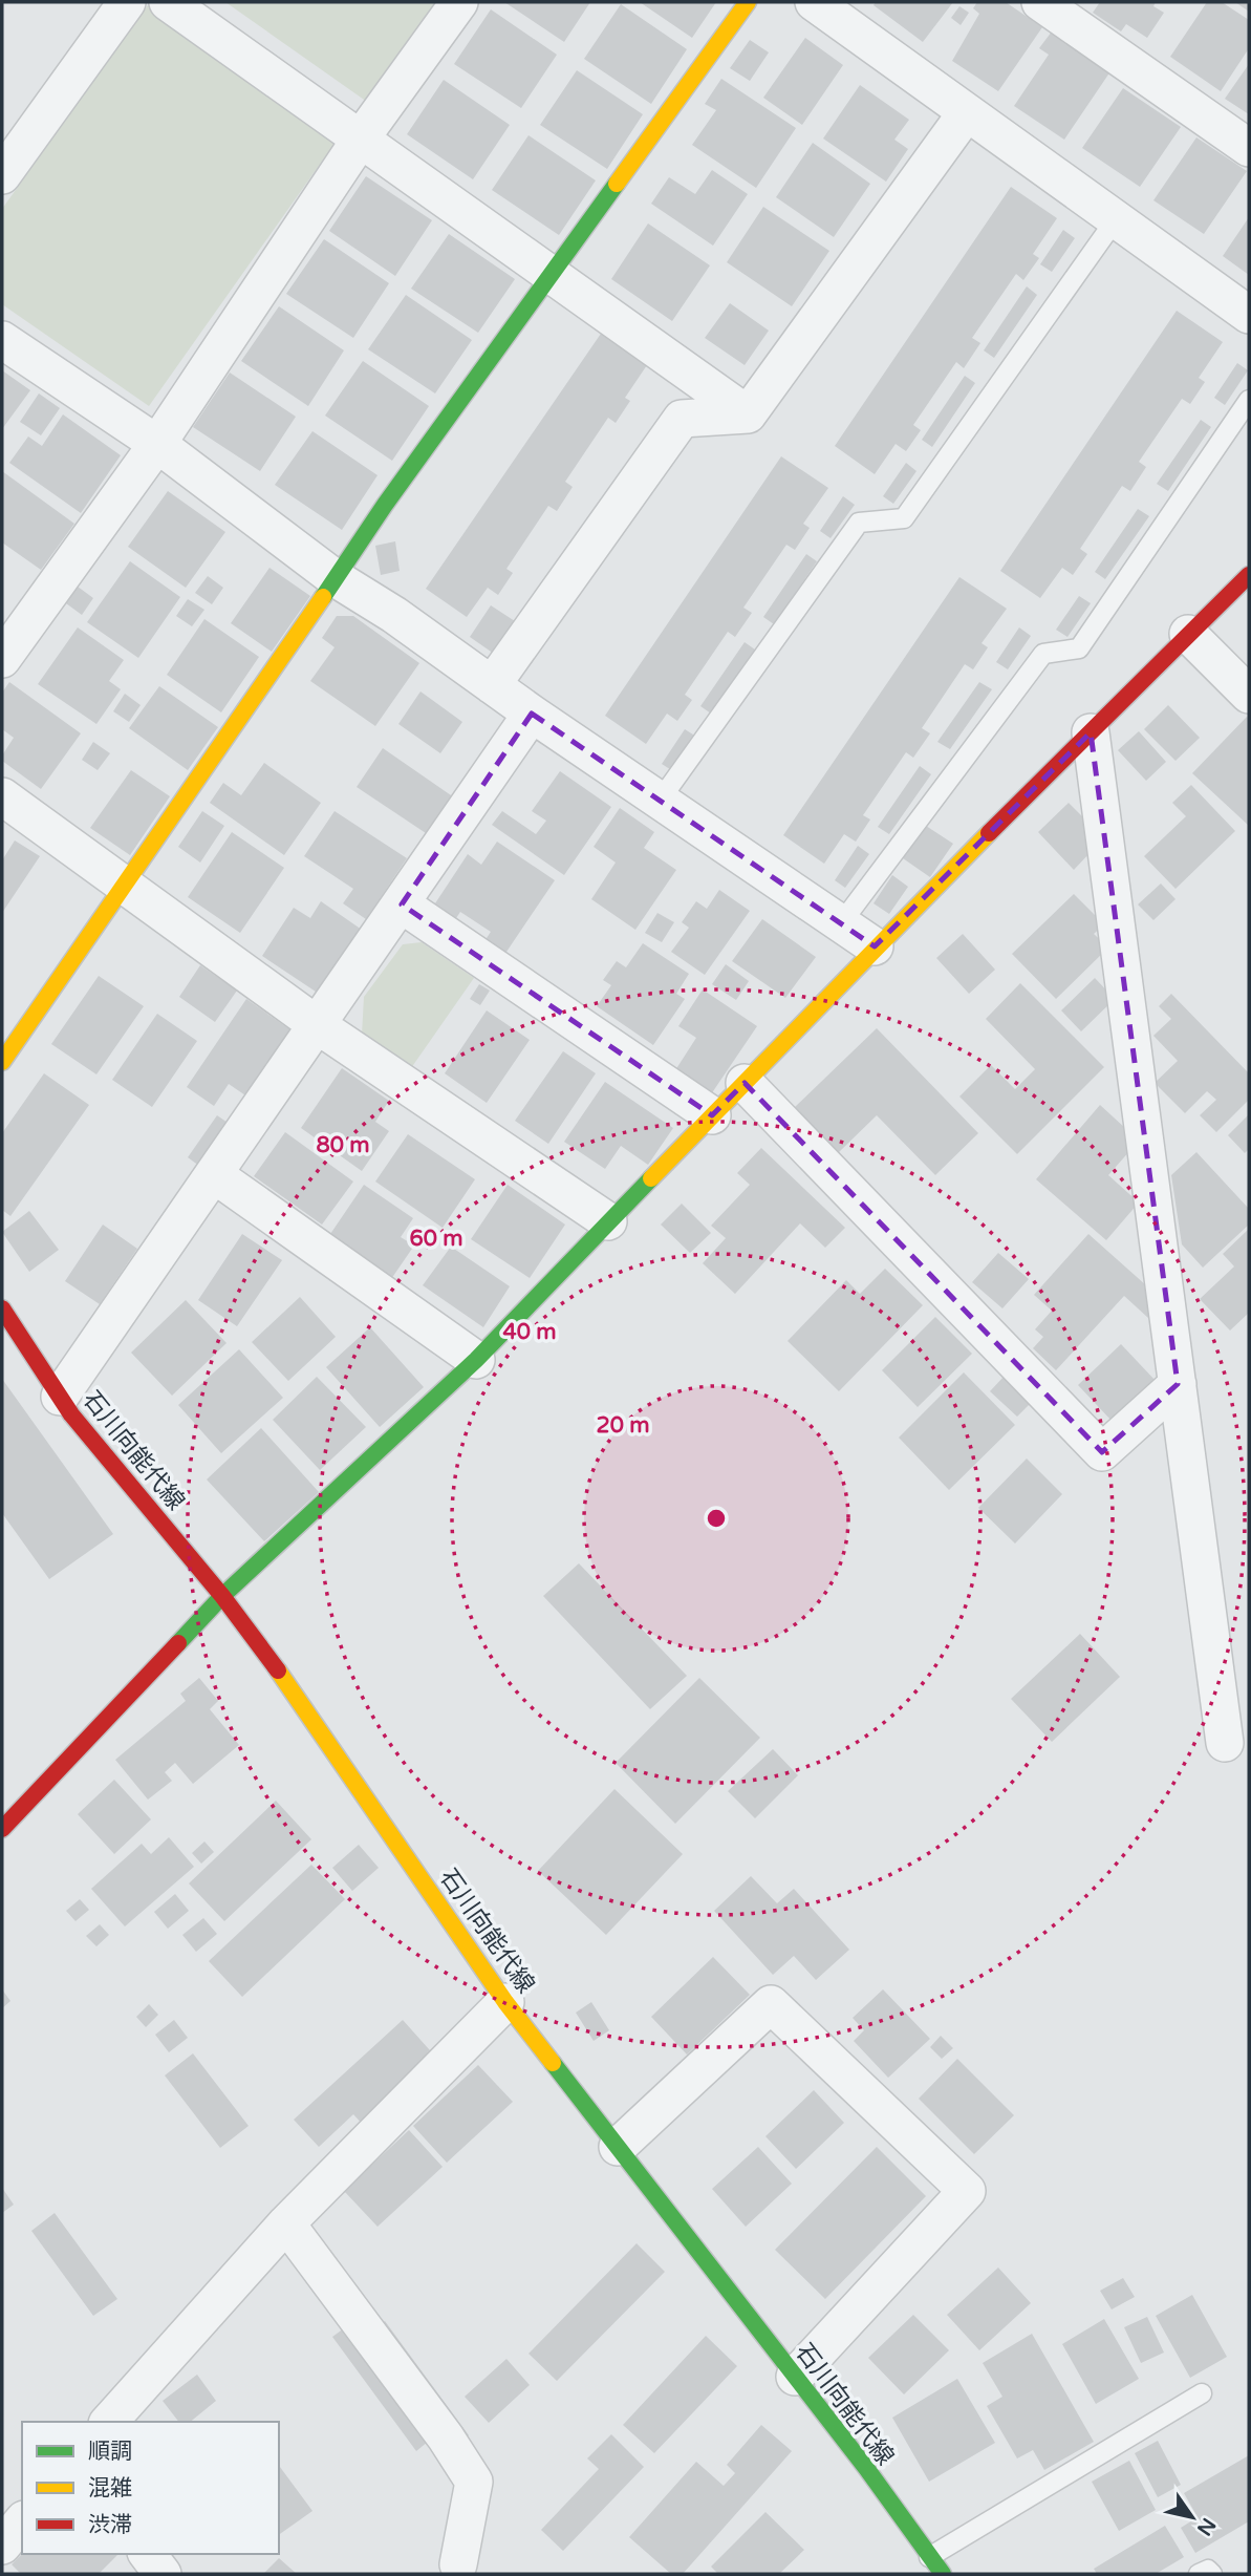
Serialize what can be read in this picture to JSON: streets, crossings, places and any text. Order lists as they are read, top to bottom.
{
  "streets": {
    "street": ["石川向能代線"]
  },
  "legend": ["順調", "混雑", "渋滞"],
  "north": "bottom right",
  "rings": [
    "80 m",
    "60 m",
    "40 m",
    "20 m"
  ]
}
